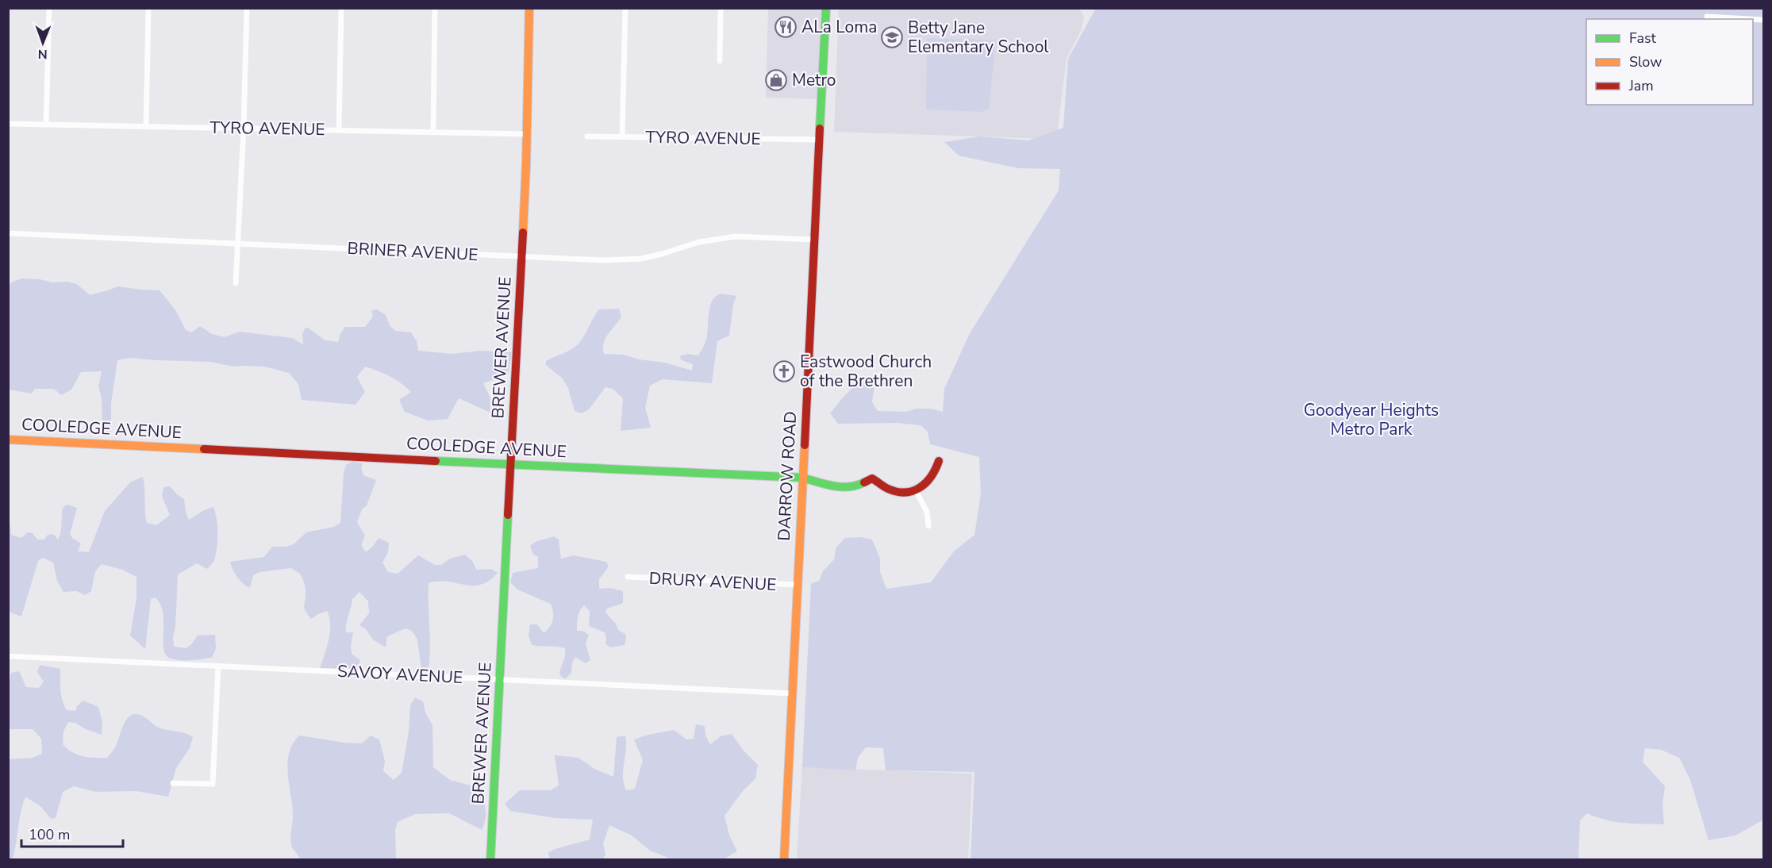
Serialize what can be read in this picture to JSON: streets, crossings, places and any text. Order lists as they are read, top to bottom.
{
  "streets": {
    "street": [
      "TYRO AVENUE",
      "BRINER AVENUE",
      "BREWER AVENUE",
      "COOLEDGE AVENUE",
      "DARROW ROAD",
      "DRURY AVENUE",
      "SAVOY AVENUE"
    ]
  },
  "crossings": [
    ["TYRO AVENUE", "BREWER AVENUE"],
    ["TYRO AVENUE", "DARROW ROAD"],
    ["BRINER AVENUE", "BREWER AVENUE"],
    ["BRINER AVENUE", "DARROW ROAD"],
    ["BREWER AVENUE", "COOLEDGE AVENUE"],
    ["BREWER AVENUE", "SAVOY AVENUE"],
    ["COOLEDGE AVENUE", "DARROW ROAD"],
    ["DARROW ROAD", "DRURY AVENUE"],
    ["DARROW ROAD", "SAVOY AVENUE"]
  ],
  "parks": ["Goodyear Heights Metro Park"],
  "places": {
    "restaurant": ["ALa Loma"],
    "school or university": ["Betty Jane Elementary School"],
    "shop": ["Metro"],
    "church": ["Eastwood Church of the Brethren"]
  },
  "legend": ["Fast", "Slow", "Jam"],
  "scale_bar": "100 m",
  "north": "bottom"
}
